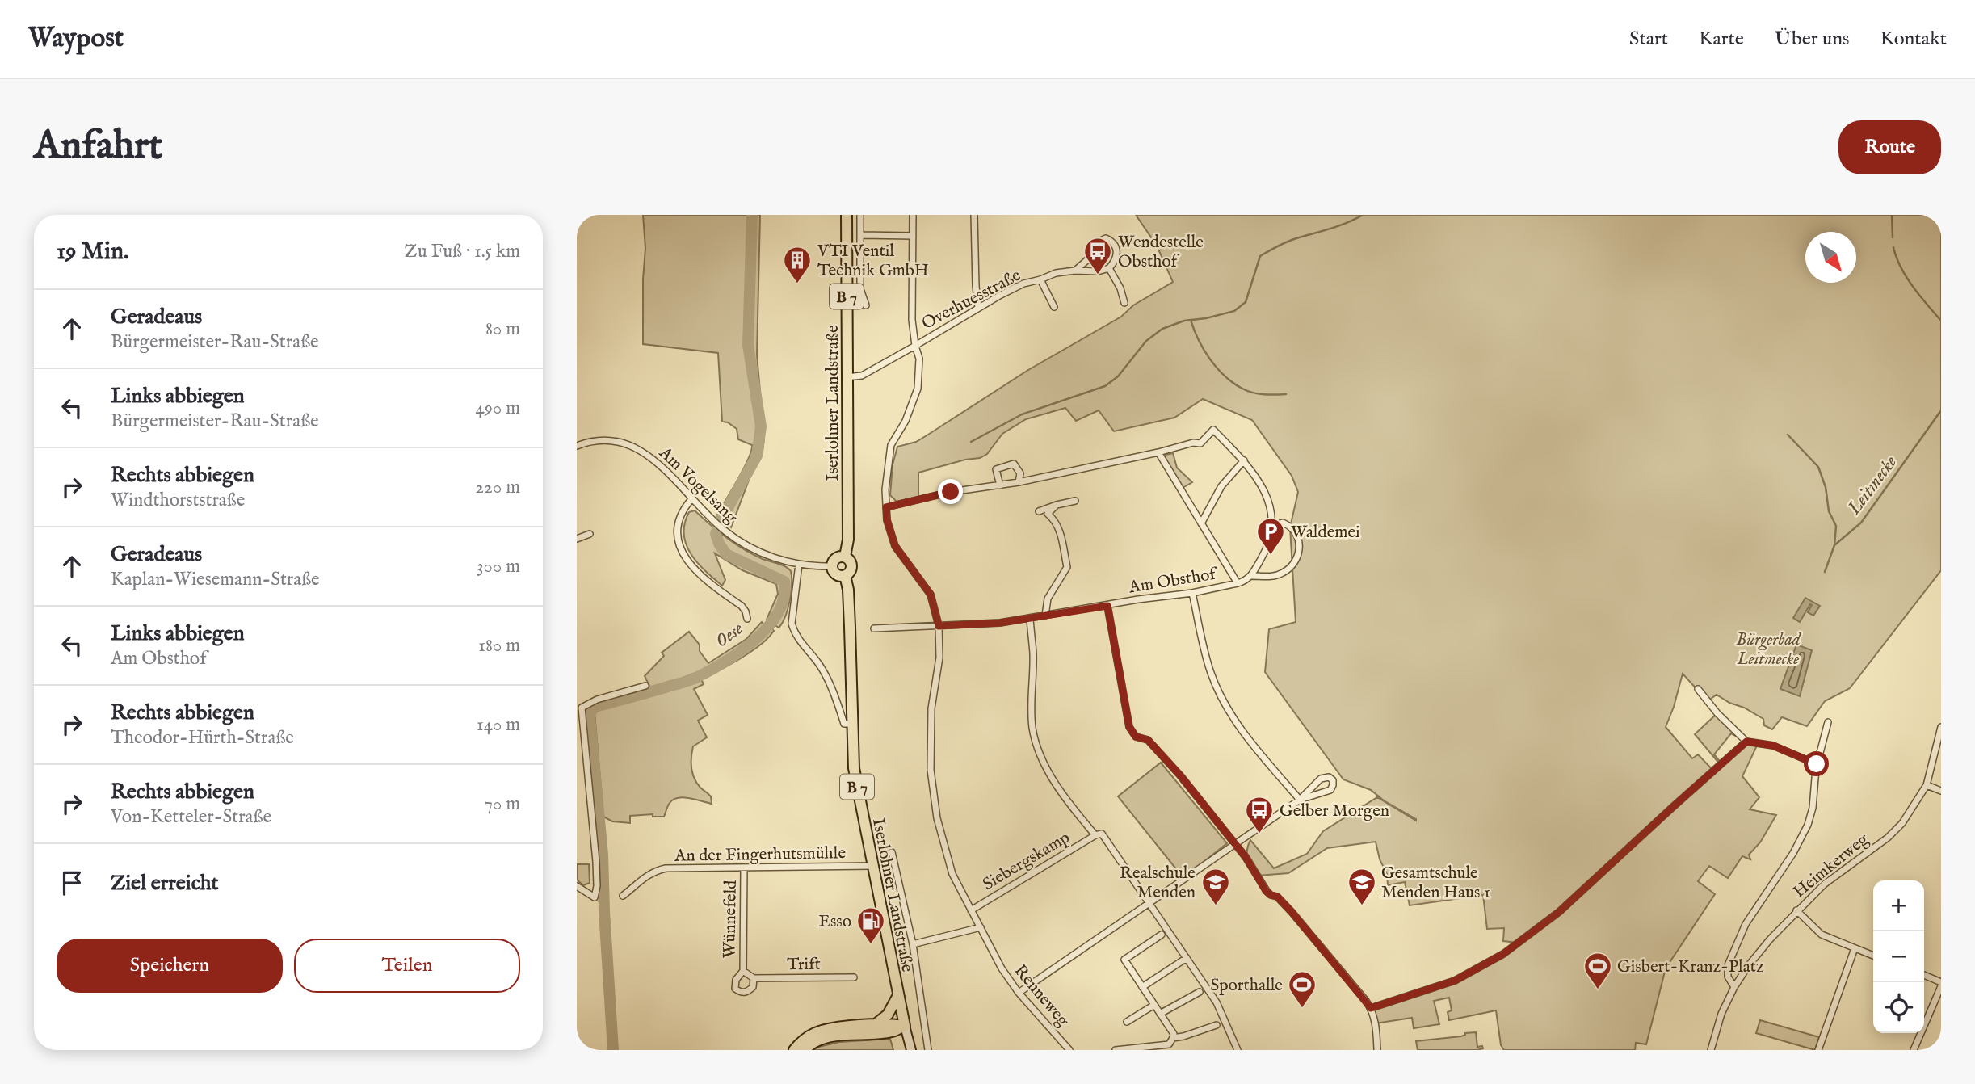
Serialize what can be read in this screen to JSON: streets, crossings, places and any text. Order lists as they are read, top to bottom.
{
  "streets": {
    "main road": ["B 7", "Iserlohner Landstraße"],
    "street": [
      "Overhuesstraße",
      "Am Vogelsang",
      "Am Obsthof",
      "An der Fingerhutsmühle",
      "Siebergskamp",
      "Heimkerweg",
      "Wünnefeld",
      "Trift",
      "Renneweg"
    ]
  },
  "crossings": [
    ["B 7", "Iserlohner Landstraße"],
    ["B 7", "Am Vogelsang"],
    ["Overhuesstraße", "Iserlohner Landstraße"],
    ["Overhuesstraße", "Renneweg"],
    ["Iserlohner Landstraße", "Am Vogelsang"],
    ["Iserlohner Landstraße", "An der Fingerhutsmühle"],
    ["Am Obsthof", "Renneweg"],
    ["An der Fingerhutsmühle", "Wünnefeld"],
    ["Siebergskamp", "Renneweg"],
    ["Wünnefeld", "Trift"]
  ],
  "water": ["Leitmecke", "Oese"],
  "parks": ["Bürgerbad Leitmecke"],
  "places": {
    "bus stop": ["Wendestelle Obsthof", "Gelber Morgen"],
    "building": ["VTI Ventil Technik GmbH"],
    "parking": ["Waldemei"],
    "school or university": ["Realschule Menden", "Gesamtschule Menden Haus 1"],
    "fuel station": ["Esso"],
    "sports": ["Gisbert-Kranz-Platz", "Sporthalle"]
  },
  "north": "bottom right",
  "page": {
    "header": "Waypost",
    "nav": [
      "Start",
      "Karte",
      "Über uns",
      "Kontakt"
    ],
    "buttons": [
      "Route",
      ["Speichern", "Teilen"]
    ],
    "title": "Anfahrt",
    "heading": ["19 Min.", "Zu Fuß · 1.5 km"],
    "list": [
      ["Geradeaus", "Bürgermeister-Rau-Straße", "80 m"],
      ["Links abbiegen", "Bürgermeister-Rau-Straße", "490 m"],
      ["Rechts abbiegen", "Windthorststraße", "220 m"],
      ["Geradeaus", "Kaplan-Wiesemann-Straße", "300 m"],
      ["Links abbiegen", "Am Obsthof", "180 m"],
      ["Rechts abbiegen", "Theodor-Hürth-Straße", "140 m"],
      ["Rechts abbiegen", "Von-Ketteler-Straße", "70 m"],
      "Ziel erreicht"
    ],
    "map_buttons": ["+", "−"]
  }
}
